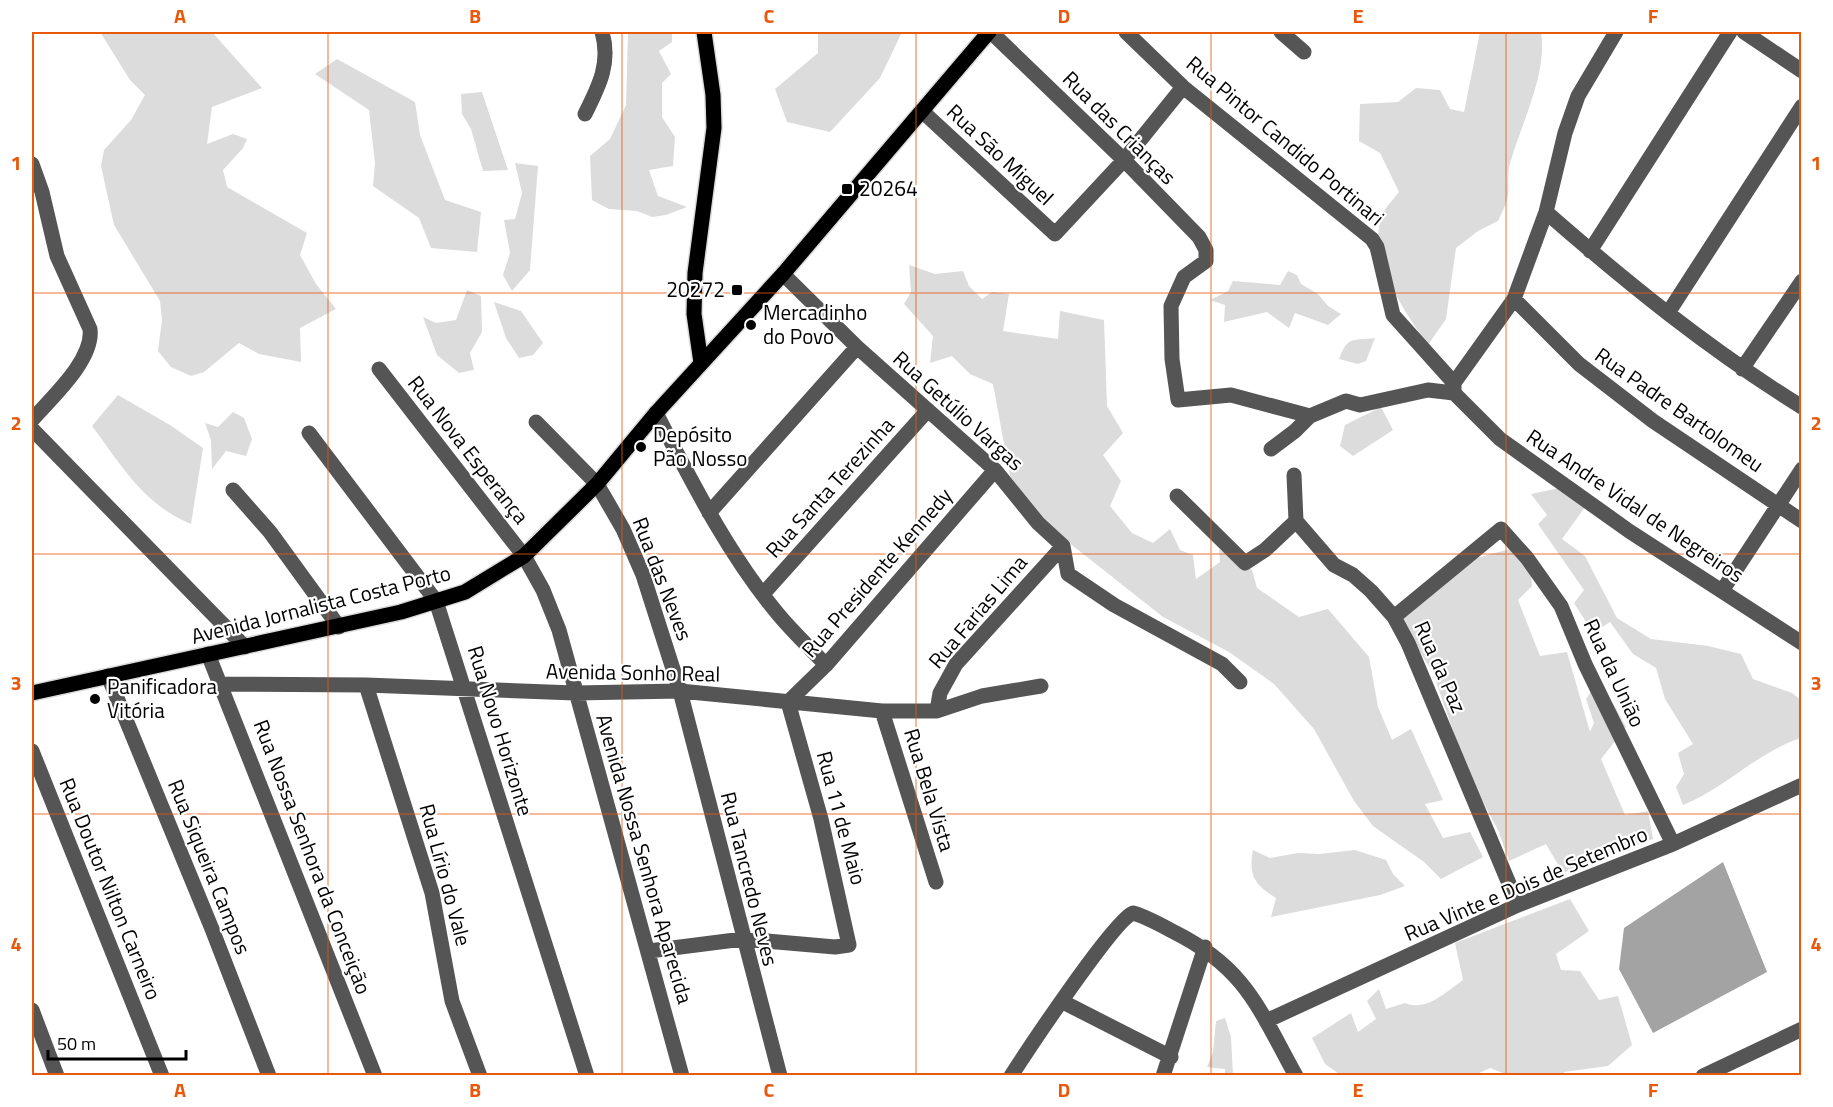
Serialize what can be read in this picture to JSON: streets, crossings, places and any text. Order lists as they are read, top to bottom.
{
  "streets": {
    "main road": ["Avenida Jornalista Costa Porto"],
    "street": [
      "Rua das Crianças",
      "Rua Pintor Candido Portinari",
      "Rua São Miguel",
      "Rua Padre Bartolomeu",
      "Rua Getúlio Vargas",
      "Rua Nova Esperança",
      "Rua Santa Terezinha",
      "Rua Andre Vidal de Negreiros",
      "Rua Presidente Kennedy",
      "Rua das Neves",
      "Rua Farias Lima",
      "Rua da Paz",
      "Avenida Sonho Real",
      "Rua da União",
      "Rua Novo Horizonte",
      "Rua Bela Vista",
      "Rua 11 de Maio",
      "Rua Nossa Senhora da Conceição",
      "Avenida Nossa Senhora Aparecida",
      "Rua Siqueira Campos",
      "Rua Lírio do Vale",
      "Rua Tancredo Neves",
      "Rua Vinte e Dois de Setembro",
      "Rua Doutor Nilton Carneiro"
    ]
  },
  "crossings": [
    ["Rua das Crianças", "Rua São Miguel"],
    ["Rua das Crianças", "Avenida Jornalista Costa Porto"],
    ["Rua Pintor Candido Portinari", "Rua Andre Vidal de Negreiros"],
    ["Rua São Miguel", "Avenida Jornalista Costa Porto"],
    ["Rua Getúlio Vargas", "Rua Santa Terezinha"],
    ["Rua Getúlio Vargas", "Rua Presidente Kennedy"],
    ["Rua Getúlio Vargas", "Avenida Jornalista Costa Porto"],
    ["Rua Getúlio Vargas", "Rua Farias Lima"],
    ["Rua Nova Esperança", "Avenida Jornalista Costa Porto"],
    ["Rua Nova Esperança", "Avenida Nossa Senhora Aparecida"],
    ["Rua Presidente Kennedy", "Avenida Sonho Real"],
    ["Rua Presidente Kennedy", "Rua 11 de Maio"],
    ["Rua das Neves", "Avenida Jornalista Costa Porto"],
    ["Rua das Neves", "Avenida Sonho Real"],
    ["Rua das Neves", "Rua Tancredo Neves"],
    ["Avenida Jornalista Costa Porto", "Rua Novo Horizonte"],
    ["Avenida Jornalista Costa Porto", "Rua Nossa Senhora da Conceição"],
    ["Avenida Jornalista Costa Porto", "Avenida Nossa Senhora Aparecida"],
    ["Avenida Jornalista Costa Porto", "Rua Siqueira Campos"],
    ["Rua Farias Lima", "Avenida Sonho Real"],
    ["Rua da Paz", "Rua da União"],
    ["Rua da Paz", "Rua Vinte e Dois de Setembro"],
    ["Avenida Sonho Real", "Rua Novo Horizonte"],
    ["Avenida Sonho Real", "Rua Bela Vista"],
    ["Avenida Sonho Real", "Rua 11 de Maio"],
    ["Avenida Sonho Real", "Rua Nossa Senhora da Conceição"],
    ["Avenida Sonho Real", "Avenida Nossa Senhora Aparecida"],
    ["Avenida Sonho Real", "Rua Lírio do Vale"],
    ["Avenida Sonho Real", "Rua Tancredo Neves"],
    ["Rua da União", "Rua Vinte e Dois de Setembro"],
    ["Rua 11 de Maio", "Rua Tancredo Neves"]
  ],
  "places": {
    "transit": ["20264", "20272"],
    "other": ["Mercadinho do Povo", "Depósito Pão Nosso", "Panificadora Vitória"]
  },
  "scale_bar": "50 m",
  "grid": {
    "columns": [
      "A",
      "B",
      "C",
      "D",
      "E",
      "F"
    ],
    "rows": [
      "1",
      "2",
      "3",
      "4"
    ]
  }
}
